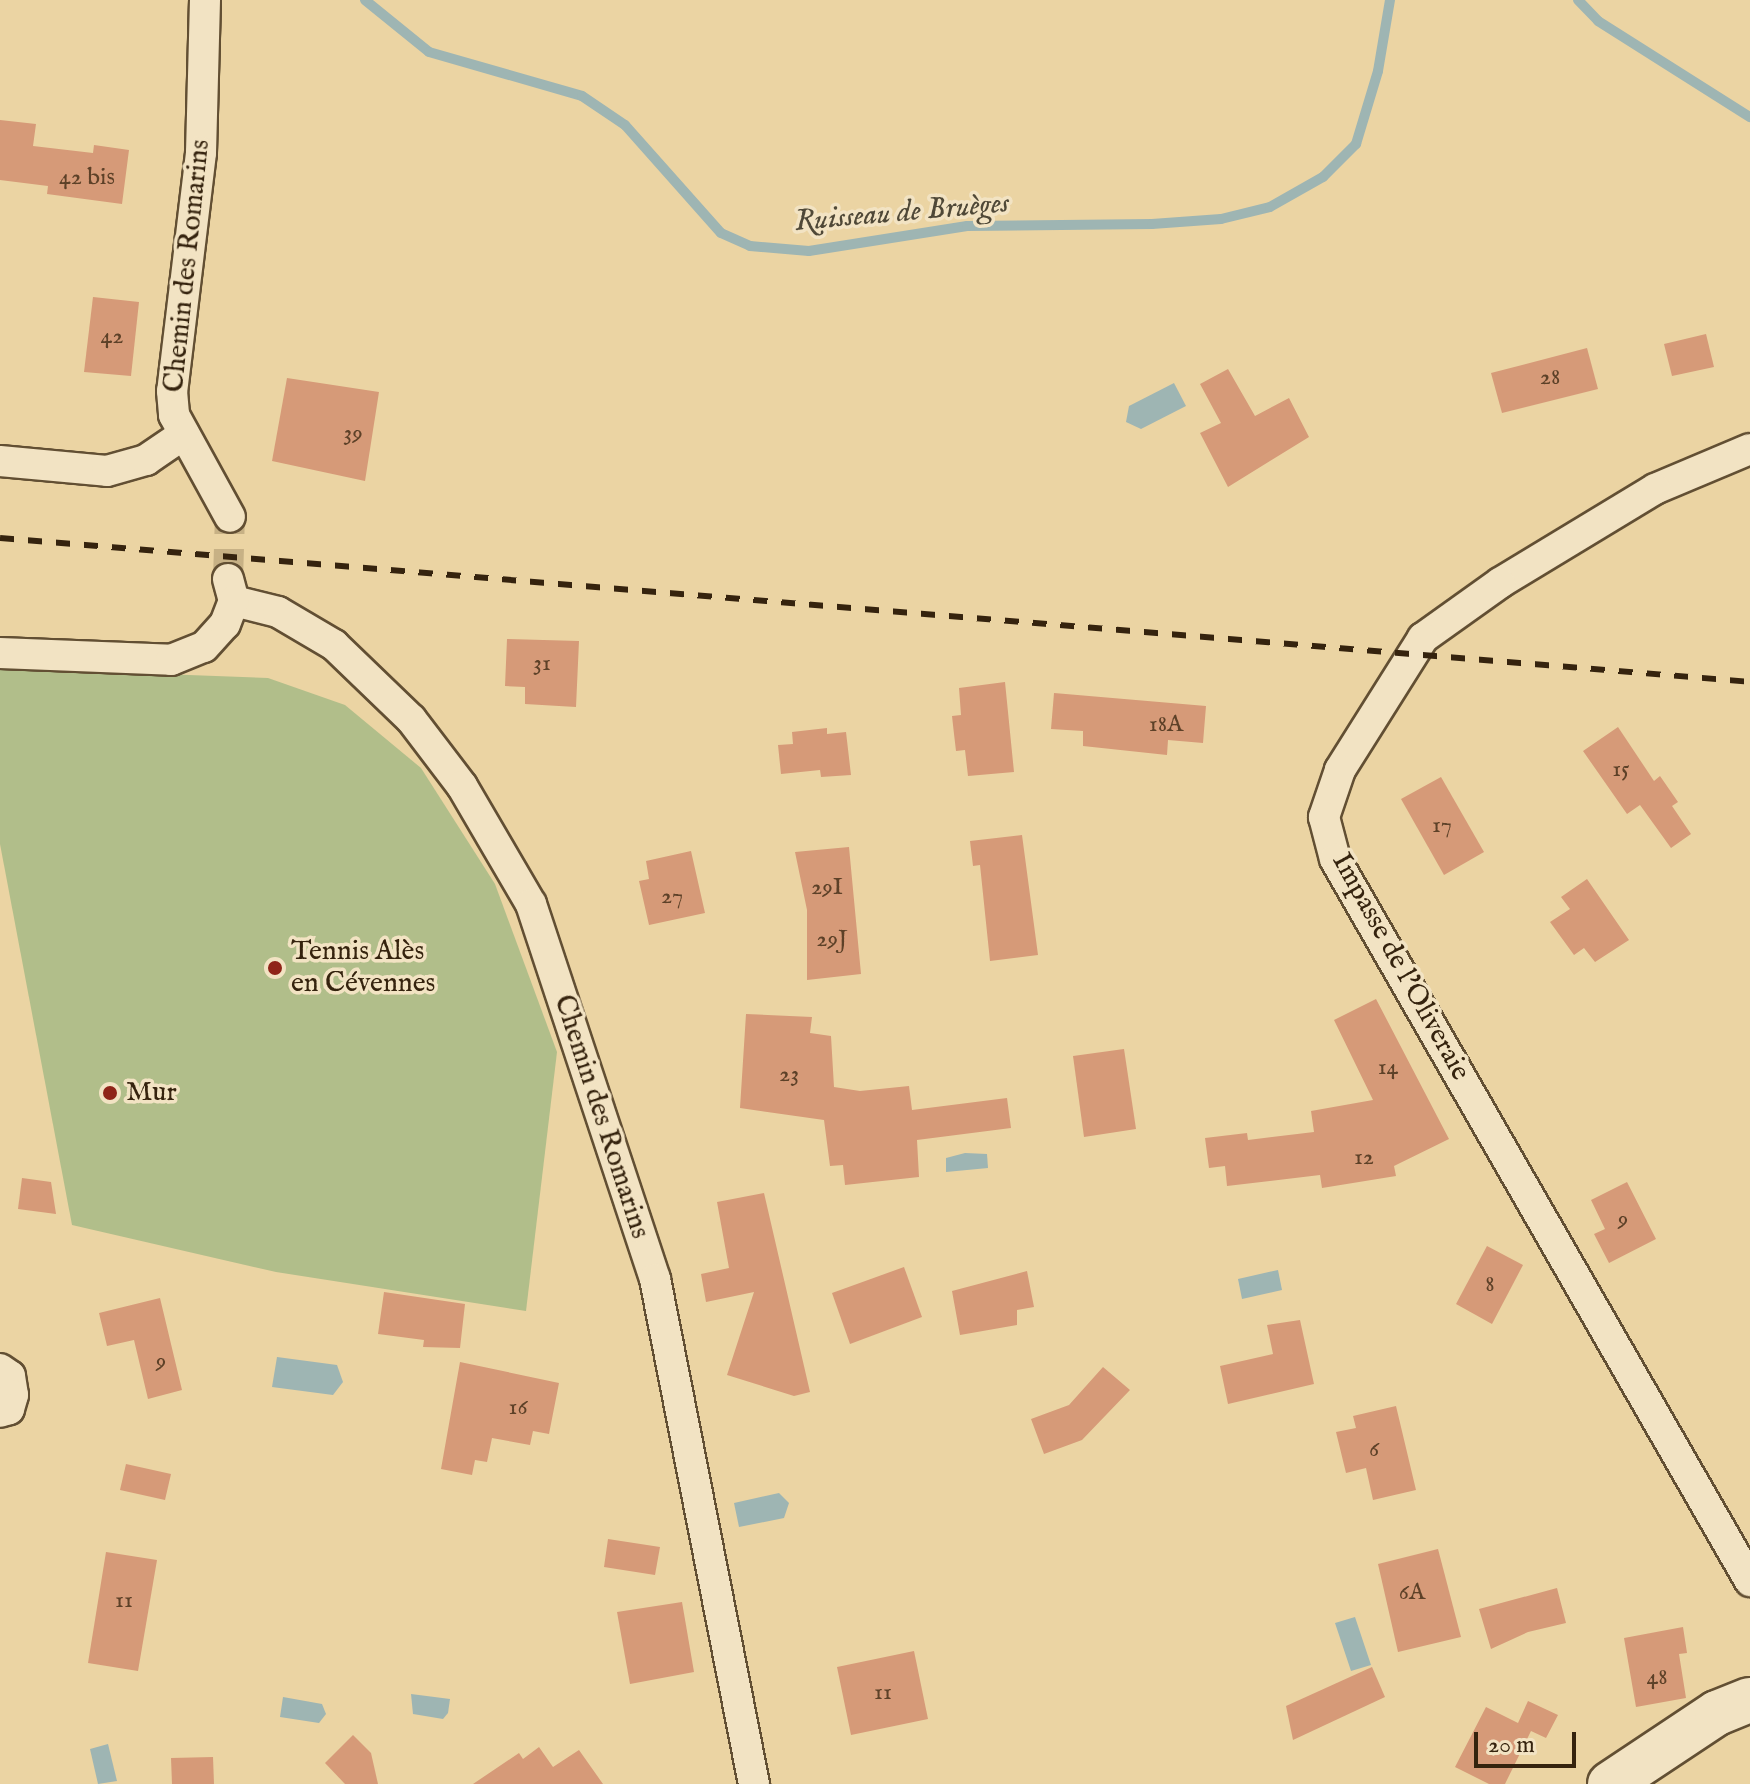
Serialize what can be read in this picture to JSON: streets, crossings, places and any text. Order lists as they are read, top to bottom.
{
  "streets": {
    "street": ["Chemin des Romarins", "Impasse de l'Oliveraie"]
  },
  "water": ["Ruisseau de Bruèges"],
  "places": ["Tennis Alès en Cévennes", "Mur"],
  "house_numbers": [
    "42 bis",
    "42",
    "28",
    "39",
    "31",
    "18A",
    "15",
    "17",
    "29I",
    "27",
    "29J",
    "14",
    "23",
    "12",
    "9",
    "8",
    "9",
    "16",
    "6",
    "6A",
    "11",
    "48",
    "11"
  ],
  "scale_bar": "20 m"
}
